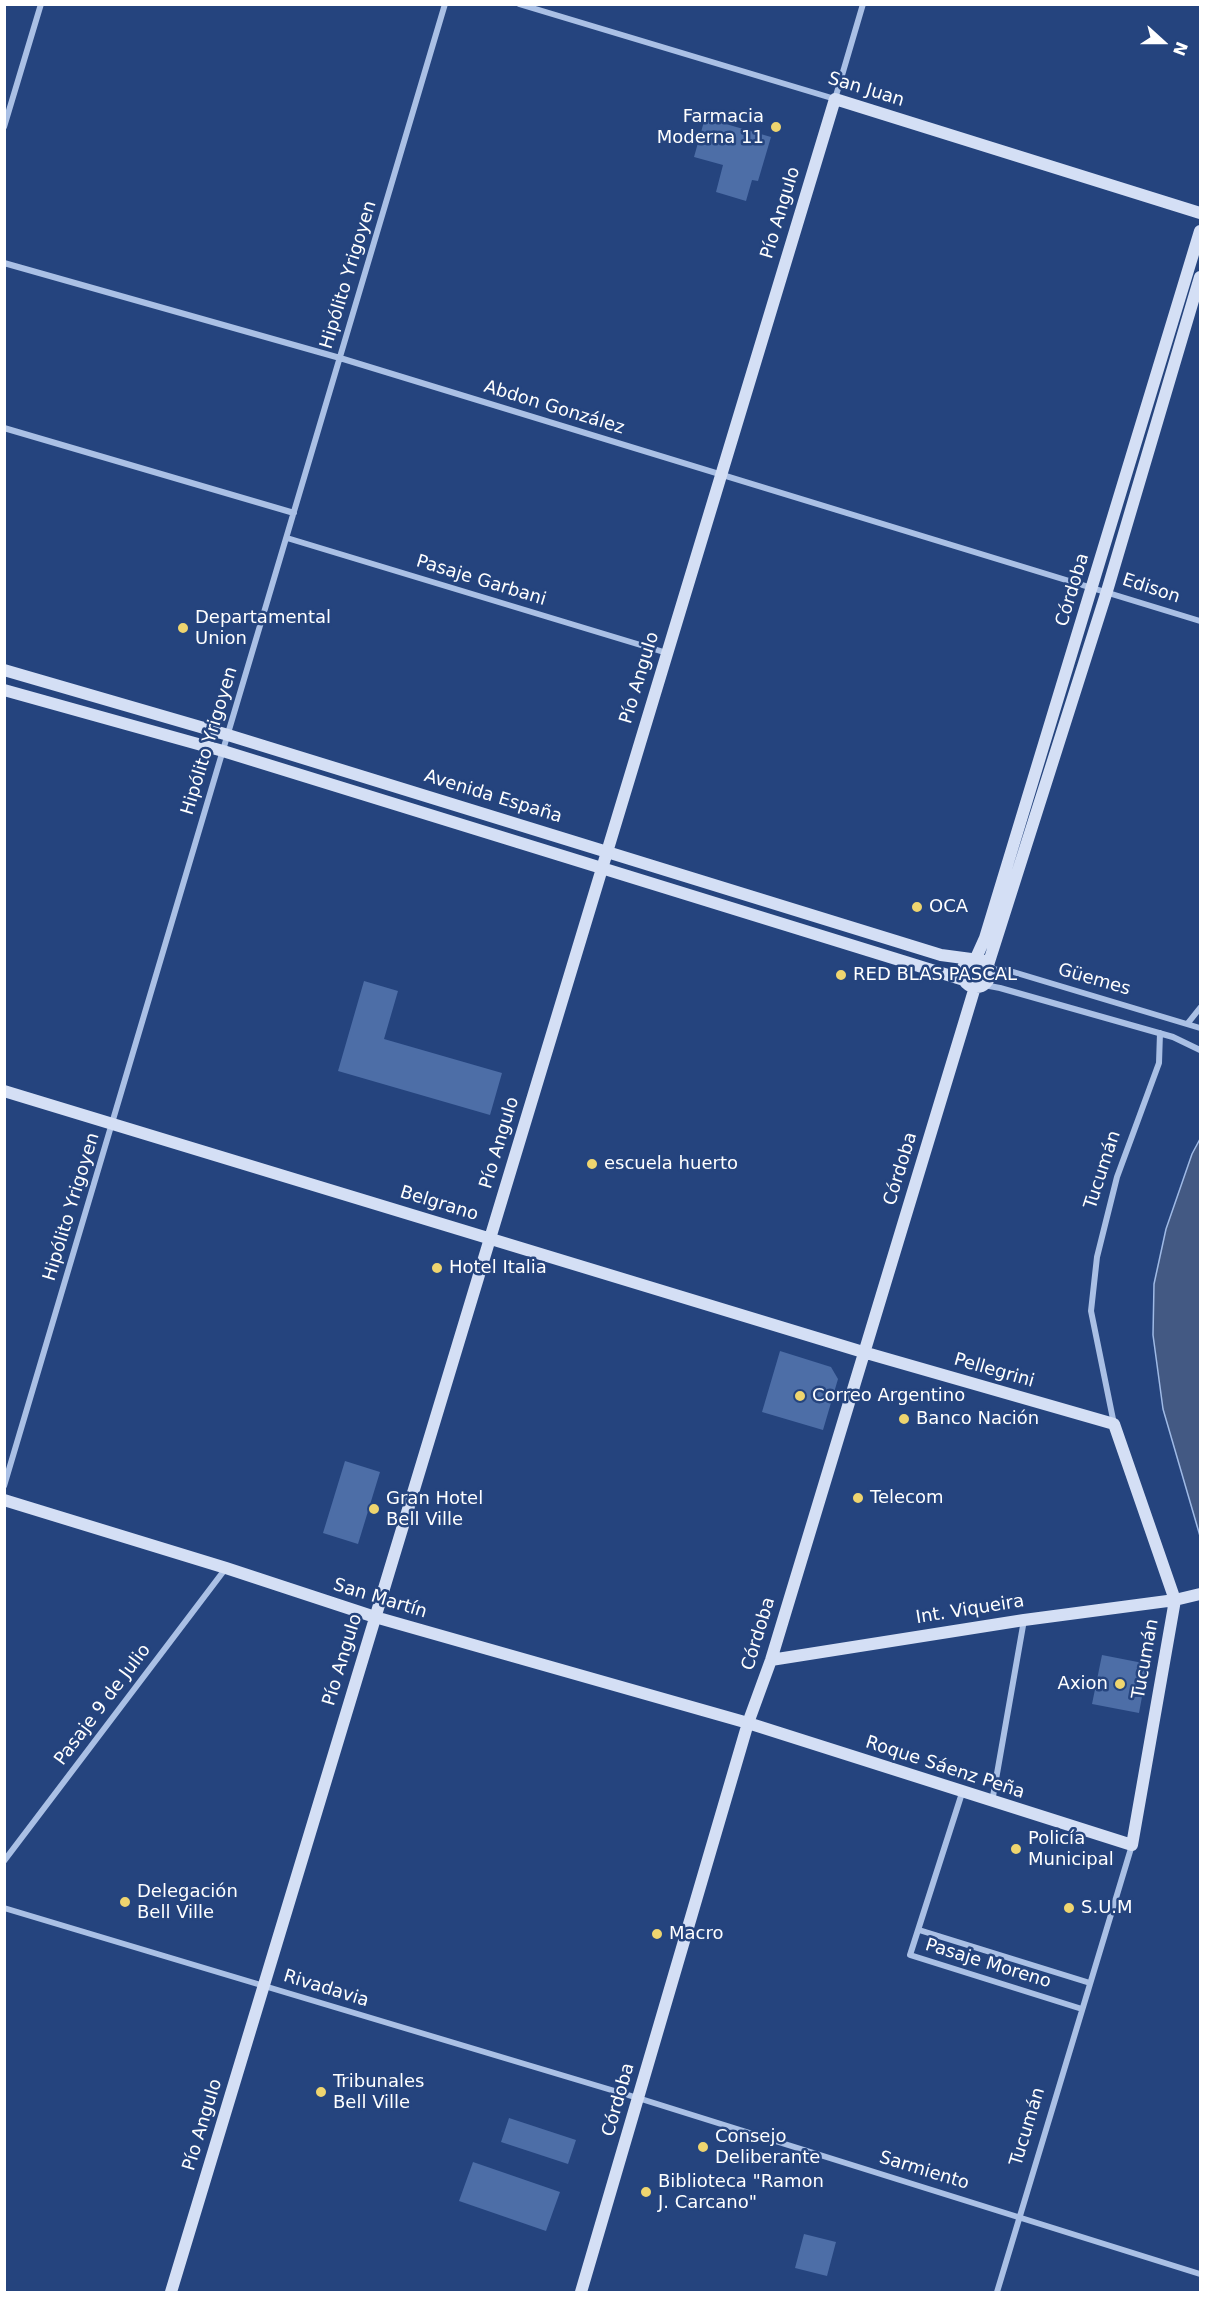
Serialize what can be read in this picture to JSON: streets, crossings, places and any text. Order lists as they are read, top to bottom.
{
  "streets": {
    "street": [
      "San Juan",
      "Pío Angulo",
      "Hipólito Yrigoyen",
      "Abdon González",
      "Pasaje Garbani",
      "Edison",
      "Córdoba",
      "Avenida España",
      "Güemes",
      "Tucumán",
      "Belgrano",
      "Pellegrini",
      "San Martín",
      "Int. Viqueira",
      "Pasaje 9 de Julio",
      "Roque Sáenz Peña",
      "Pasaje Moreno",
      "Rivadavia",
      "Sarmiento"
    ]
  },
  "crossings": [
    ["San Juan", "Pío Angulo"],
    ["Pío Angulo", "Abdon González"],
    ["Pío Angulo", "Pasaje Garbani"],
    ["Pío Angulo", "Avenida España"],
    ["Pío Angulo", "Belgrano"],
    ["Pío Angulo", "San Martín"],
    ["Pío Angulo", "Rivadavia"],
    ["Hipólito Yrigoyen", "Abdon González"],
    ["Hipólito Yrigoyen", "Pasaje Garbani"],
    ["Hipólito Yrigoyen", "Avenida España"],
    ["Hipólito Yrigoyen", "Belgrano"],
    ["Abdon González", "Edison"],
    ["Abdon González", "Córdoba"],
    ["Edison", "Córdoba"],
    ["Córdoba", "Avenida España"],
    ["Córdoba", "Güemes"],
    ["Córdoba", "Belgrano"],
    ["Córdoba", "Pellegrini"],
    ["Córdoba", "San Martín"],
    ["Córdoba", "Int. Viqueira"],
    ["Córdoba", "Roque Sáenz Peña"],
    ["Córdoba", "Rivadavia"],
    ["Córdoba", "Sarmiento"],
    ["Avenida España", "Güemes"],
    ["Güemes", "Tucumán"],
    ["Tucumán", "Pellegrini"],
    ["Tucumán", "Int. Viqueira"],
    ["Tucumán", "Roque Sáenz Peña"],
    ["Tucumán", "Pasaje Moreno"],
    ["Tucumán", "Sarmiento"],
    ["Belgrano", "Pellegrini"],
    ["San Martín", "Pasaje 9 de Julio"],
    ["San Martín", "Roque Sáenz Peña"],
    ["Roque Sáenz Peña", "Pasaje Moreno"],
    ["Rivadavia", "Sarmiento"]
  ],
  "places": [
    "Farmacia Moderna 11",
    "Departamental Union",
    "OCA",
    "RED BLAS PASCAL",
    "escuela huerto",
    "Hotel Italia",
    "Correo Argentino",
    "Banco Nación",
    "Telecom",
    "Gran Hotel Bell Ville",
    "Axion",
    "Policía Municipal",
    "Delegación Bell Ville",
    "S.U.M",
    "Macro",
    "Tribunales Bell Ville",
    "Consejo Deliberante",
    "Biblioteca \"Ramon J. Carcano\""
  ],
  "north": "right"
}
